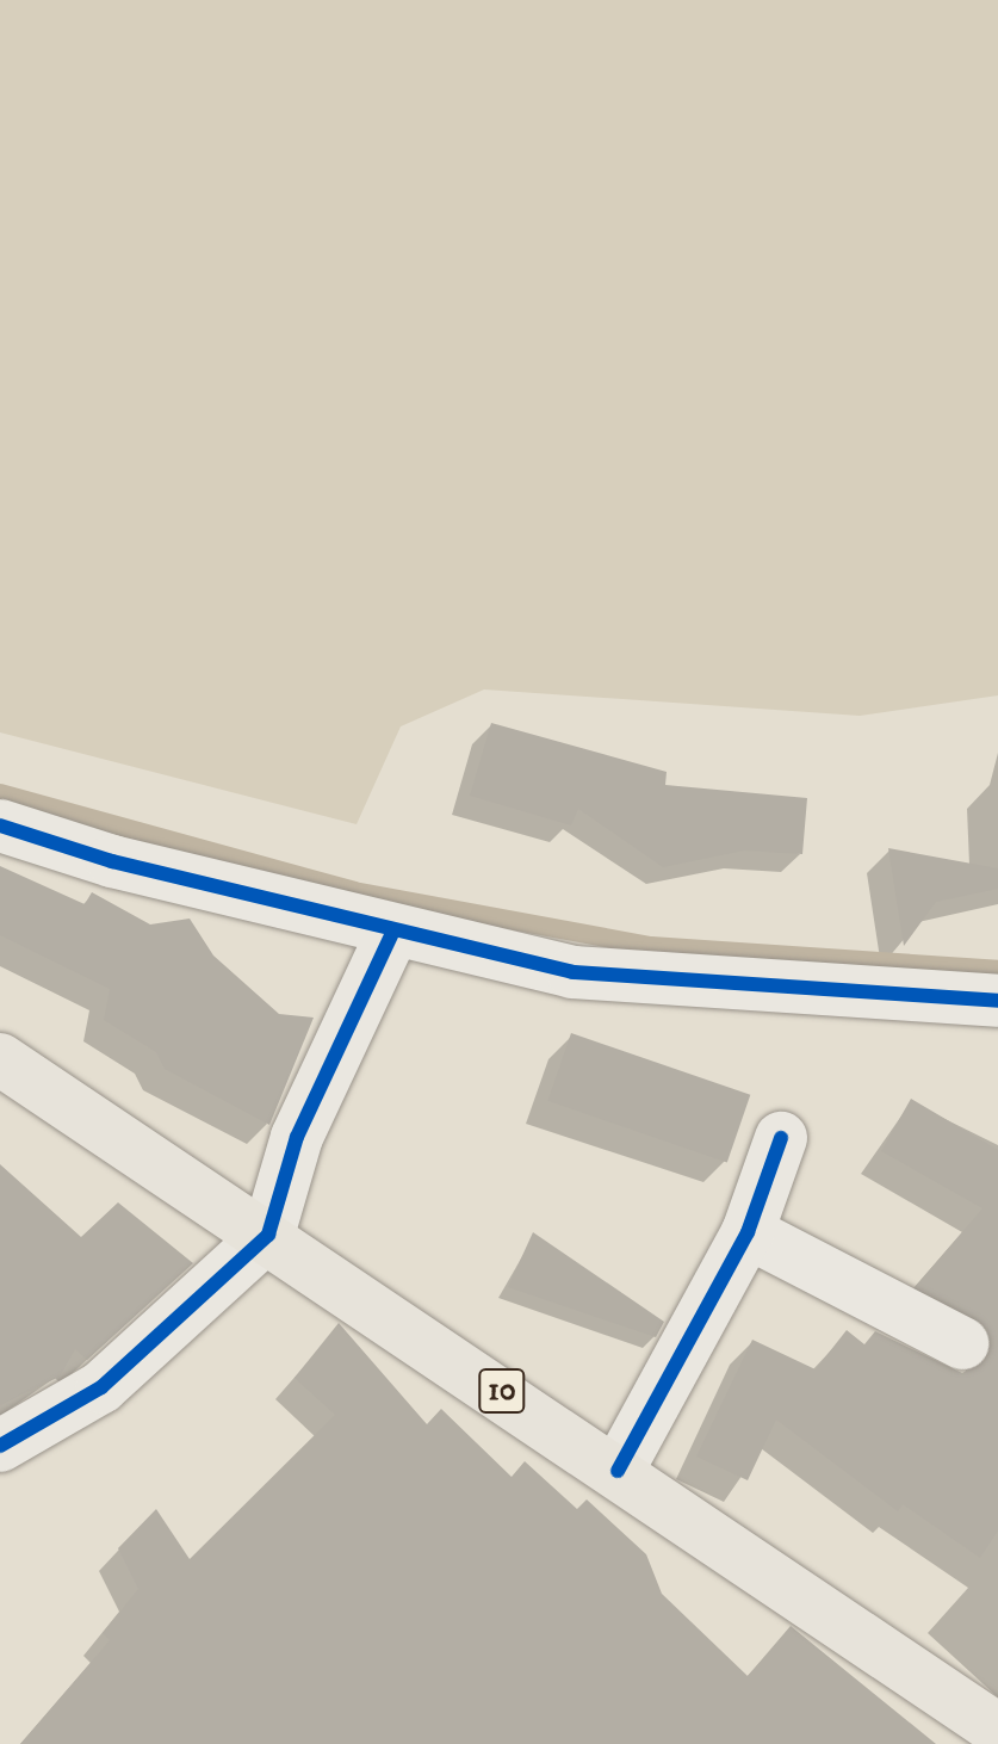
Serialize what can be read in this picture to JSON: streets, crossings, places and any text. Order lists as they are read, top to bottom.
{
  "streets": {
    "highway": ["10"]
  }
}
